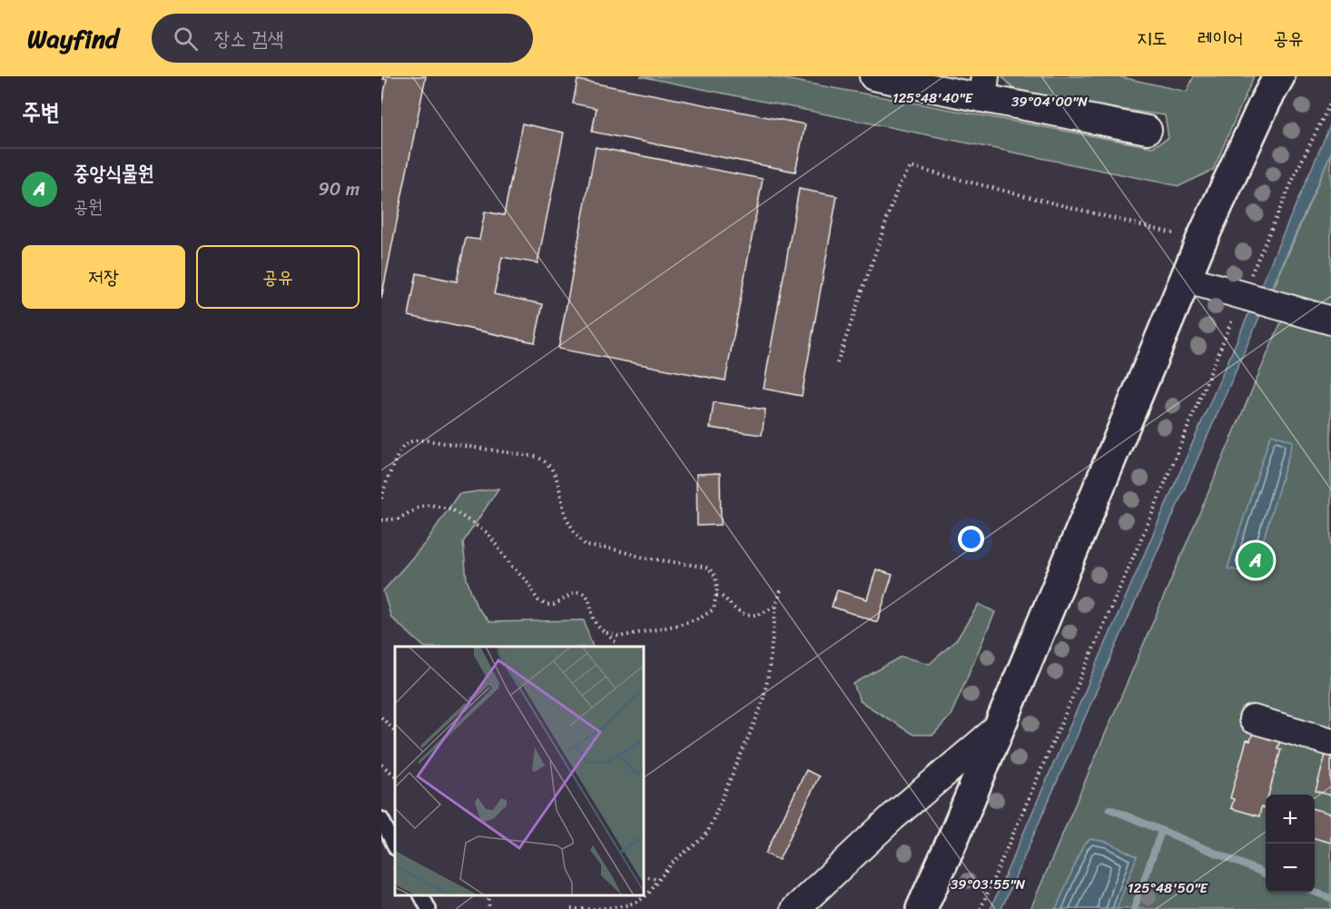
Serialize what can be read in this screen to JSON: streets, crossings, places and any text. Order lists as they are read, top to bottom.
{
  "page": {
    "header": "Wayfind",
    "search": "장소 검색",
    "nav": ["지도", "레이어", "공유"],
    "heading": "주변",
    "list": [
      {
        "mark": "A",
        "name": "중앙식물원",
        "note": "공원",
        "value": "90 m"
      }
    ],
    "buttons": ["저장", "공유"],
    "pins": "A",
    "map_buttons": ["+", "−"]
  },
  "coordinates": [
    "125°48'40\"E",
    "39°04'00\"N",
    "39°03'55\"N",
    "125°48'50\"E"
  ]
}
